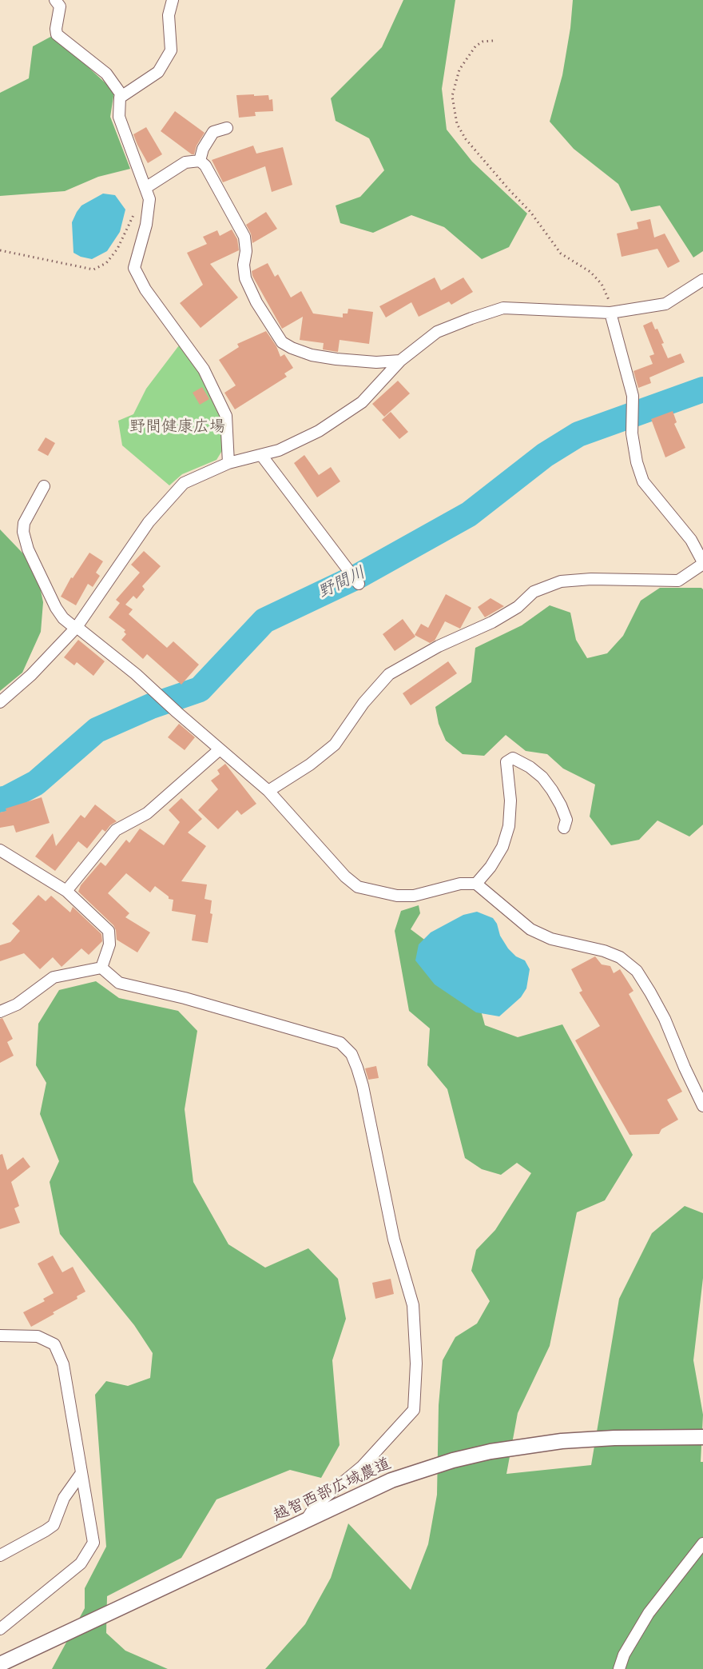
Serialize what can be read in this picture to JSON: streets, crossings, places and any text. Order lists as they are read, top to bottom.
{
  "streets": {
    "street": ["越智西部広域農道"]
  },
  "water": ["野間川"],
  "parks": ["野間健康広場"]
}
